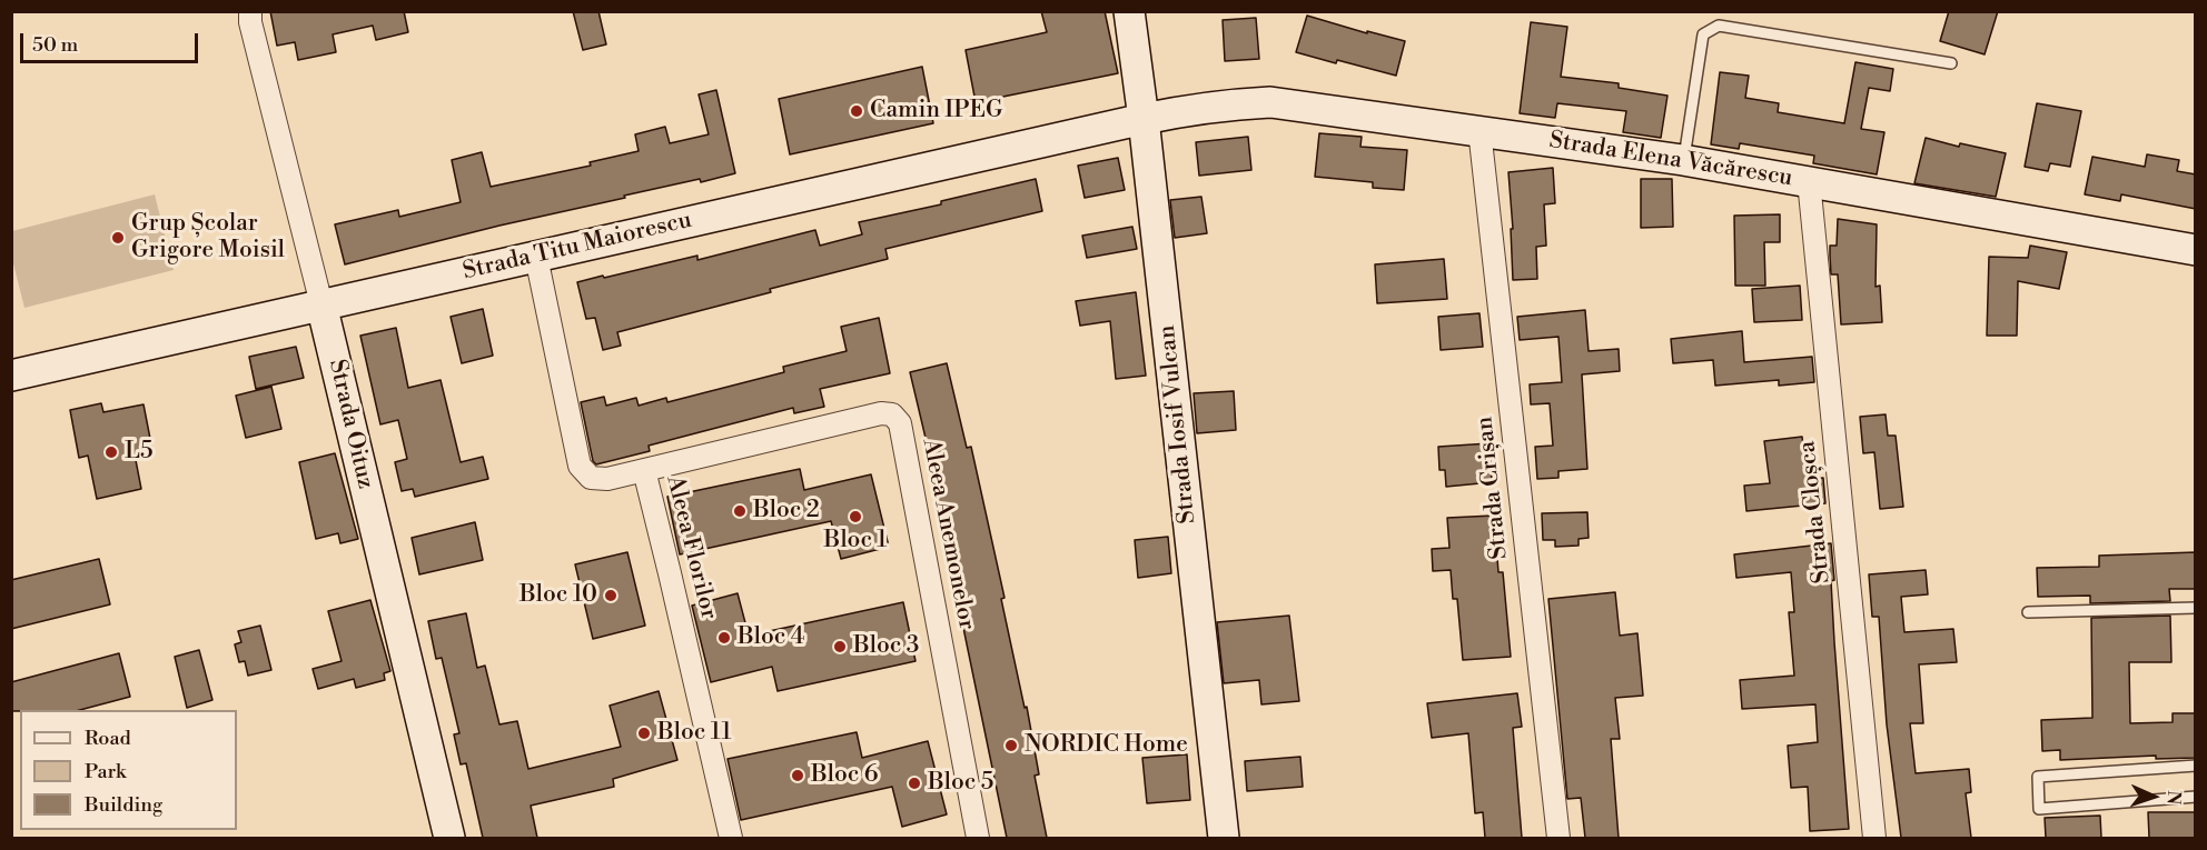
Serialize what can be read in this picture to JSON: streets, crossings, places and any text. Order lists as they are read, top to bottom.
{
  "streets": {
    "main road": [
      "Strada Elena Văcărescu",
      "Strada Titu Maiorescu",
      "Strada Oituz",
      "Strada Iosif Vulcan"
    ],
    "street": [
      "Strada Crișan",
      "Strada Cloșca",
      "Aleea Anemonelor",
      "Aleea Florilor"
    ]
  },
  "crossings": [
    ["Strada Elena Văcărescu", "Strada Titu Maiorescu"],
    ["Strada Elena Văcărescu", "Strada Iosif Vulcan"],
    ["Strada Elena Văcărescu", "Strada Crișan"],
    ["Strada Elena Văcărescu", "Strada Cloșca"],
    ["Strada Titu Maiorescu", "Strada Oituz"],
    ["Strada Titu Maiorescu", "Strada Iosif Vulcan"],
    ["Strada Titu Maiorescu", "Aleea Florilor"],
    ["Aleea Anemonelor", "Aleea Florilor"]
  ],
  "places": [
    "Camin IPEG",
    "Grup Școlar Grigore Moisil",
    "L5",
    "Bloc 2",
    "Bloc 1",
    "Bloc 10",
    "Bloc 4",
    "Bloc 3",
    "Bloc 11",
    "NORDIC Home",
    "Bloc 6",
    "Bloc 5"
  ],
  "legend": ["Road", "Park", "Building"],
  "scale_bar": "50 m",
  "north": "right"
}
